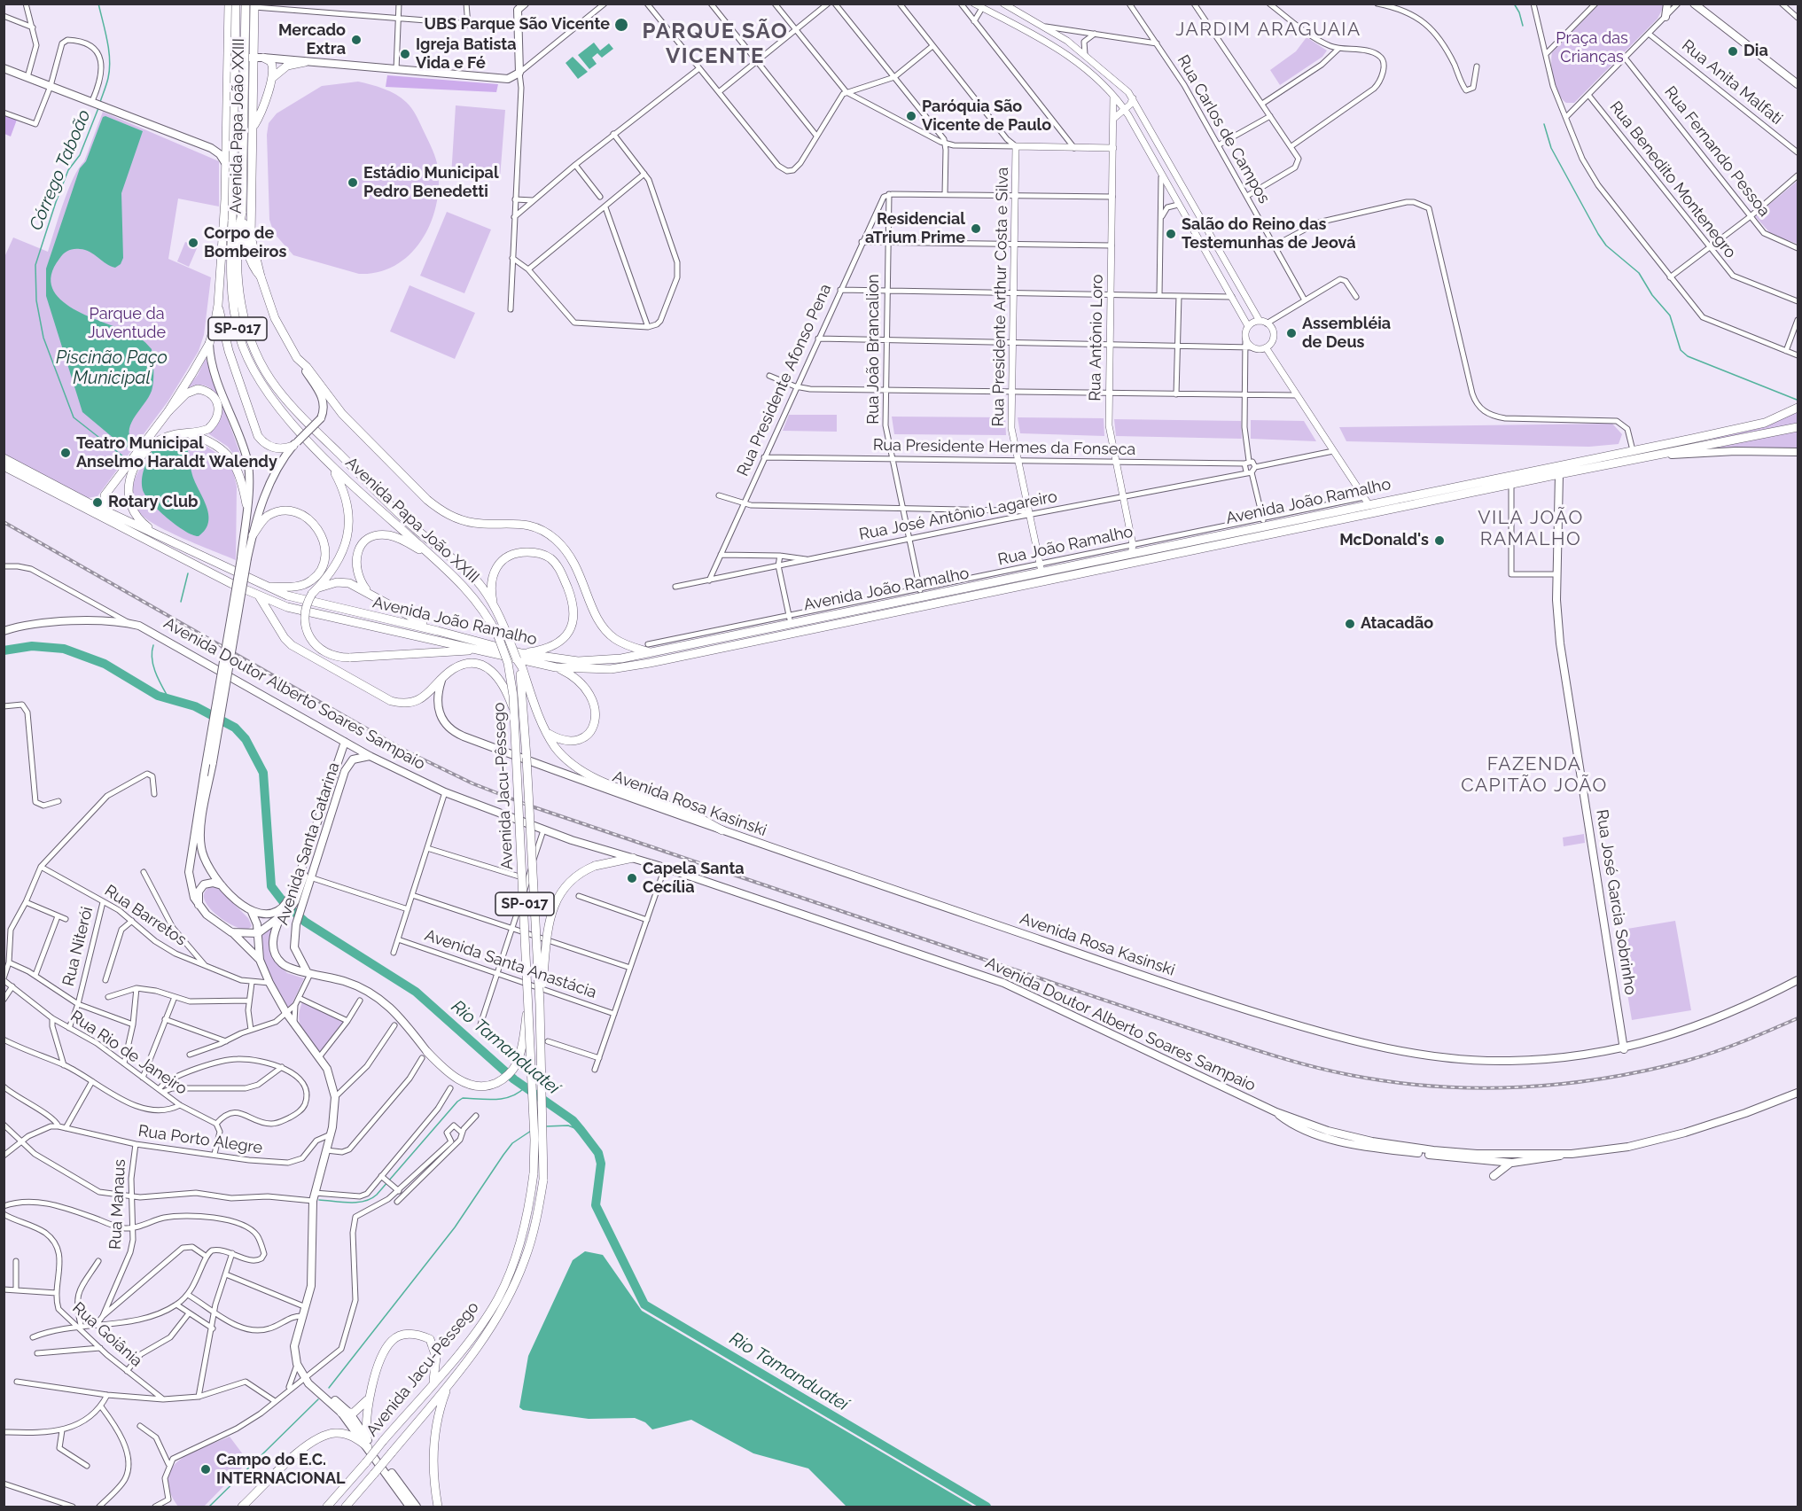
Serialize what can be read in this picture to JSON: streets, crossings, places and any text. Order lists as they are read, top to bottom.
{
  "streets": {
    "main road": [
      "Avenida Papa João XXIII",
      "SP-017",
      "Avenida João Ramalho",
      "Avenida Doutor Alberto Soares Sampaio",
      "Avenida Jacu-Pêssego",
      "Avenida Rosa Kasinski",
      "Avenida Santa Catarina",
      "Rua José Garcia Sobrinho"
    ],
    "street": [
      "Rua Anita Malfati",
      "Rua Carlos de Campos",
      "Rua Fernando Pessoa",
      "Rua Benedito Montenegro",
      "Rua Presidente Arthur Costa e Silva",
      "Rua Antônio Loro",
      "Rua João Brancalion",
      "Rua Presidente Afonso Pena",
      "Rua Presidente Hermes da Fonseca",
      "Rua José Antônio Lagareiro",
      "Rua Barretos",
      "Rua Niterói",
      "Avenida Santa Anastácia",
      "Rua Rio de Janeiro",
      "Rua Porto Alegre",
      "Rua Manaus",
      "Rua Goiânia"
    ]
  },
  "crossings": [
    ["Avenida Papa João XXIII", "Avenida João Ramalho"],
    ["Avenida Papa João XXIII", "Avenida Jacu-Pêssego"],
    ["Rua Presidente Arthur Costa e Silva", "Rua Presidente Hermes da Fonseca"],
    ["Rua Presidente Arthur Costa e Silva", "Avenida João Ramalho"],
    ["Rua Presidente Arthur Costa e Silva", "Rua José Antônio Lagareiro"],
    ["Rua Antônio Loro", "Rua Presidente Hermes da Fonseca"],
    ["Rua Antônio Loro", "Avenida João Ramalho"],
    ["Rua Antônio Loro", "Rua José Antônio Lagareiro"],
    ["Rua João Brancalion", "Rua Presidente Afonso Pena"],
    ["Rua João Brancalion", "Rua Presidente Hermes da Fonseca"],
    ["Rua João Brancalion", "Avenida João Ramalho"],
    ["Rua João Brancalion", "Rua José Antônio Lagareiro"],
    ["Rua Presidente Afonso Pena", "Rua Presidente Hermes da Fonseca"],
    ["Rua Presidente Afonso Pena", "Rua José Antônio Lagareiro"],
    ["Avenida João Ramalho", "Avenida Jacu-Pêssego"],
    ["Avenida João Ramalho", "Rua José Garcia Sobrinho"],
    ["Avenida Doutor Alberto Soares Sampaio", "Avenida Santa Catarina"],
    ["Avenida Rosa Kasinski", "Rua José Garcia Sobrinho"],
    ["Rua Barretos", "Rua Niterói"],
    ["Rua Niterói", "Rua Rio de Janeiro"],
    ["Rua Porto Alegre", "Rua Manaus"]
  ],
  "districts": [
    "JARDIM ARAGUAIA",
    "PARQUE SÃO VICENTE",
    "VILA JOÃO RAMALHO",
    "FAZENDA CAPITÃO JOÃO"
  ],
  "water": ["Córrego Taboão", "Piscinão Paço Municipal", "Rio Tamanduateí"],
  "parks": ["Praça das Crianças", "Parque da Juventude"],
  "places": [
    "UBS Parque São Vicente",
    "Mercado Extra",
    "Dia",
    "Igreja Batista Vida e Fé",
    "Paróquia São Vicente de Paulo",
    "Estádio Municipal Pedro Benedetti",
    "Residencial aTrium Prime",
    "Salão do Reino das Testemunhas de Jeová",
    "Corpo de Bombeiros",
    "Assembléia de Deus",
    "Teatro Municipal Anselmo Haraldt Walendy",
    "Rotary Club",
    "McDonald's",
    "Atacadão",
    "Capela Santa Cecília",
    "Campo do E.C. INTERNACIONAL"
  ]
}
